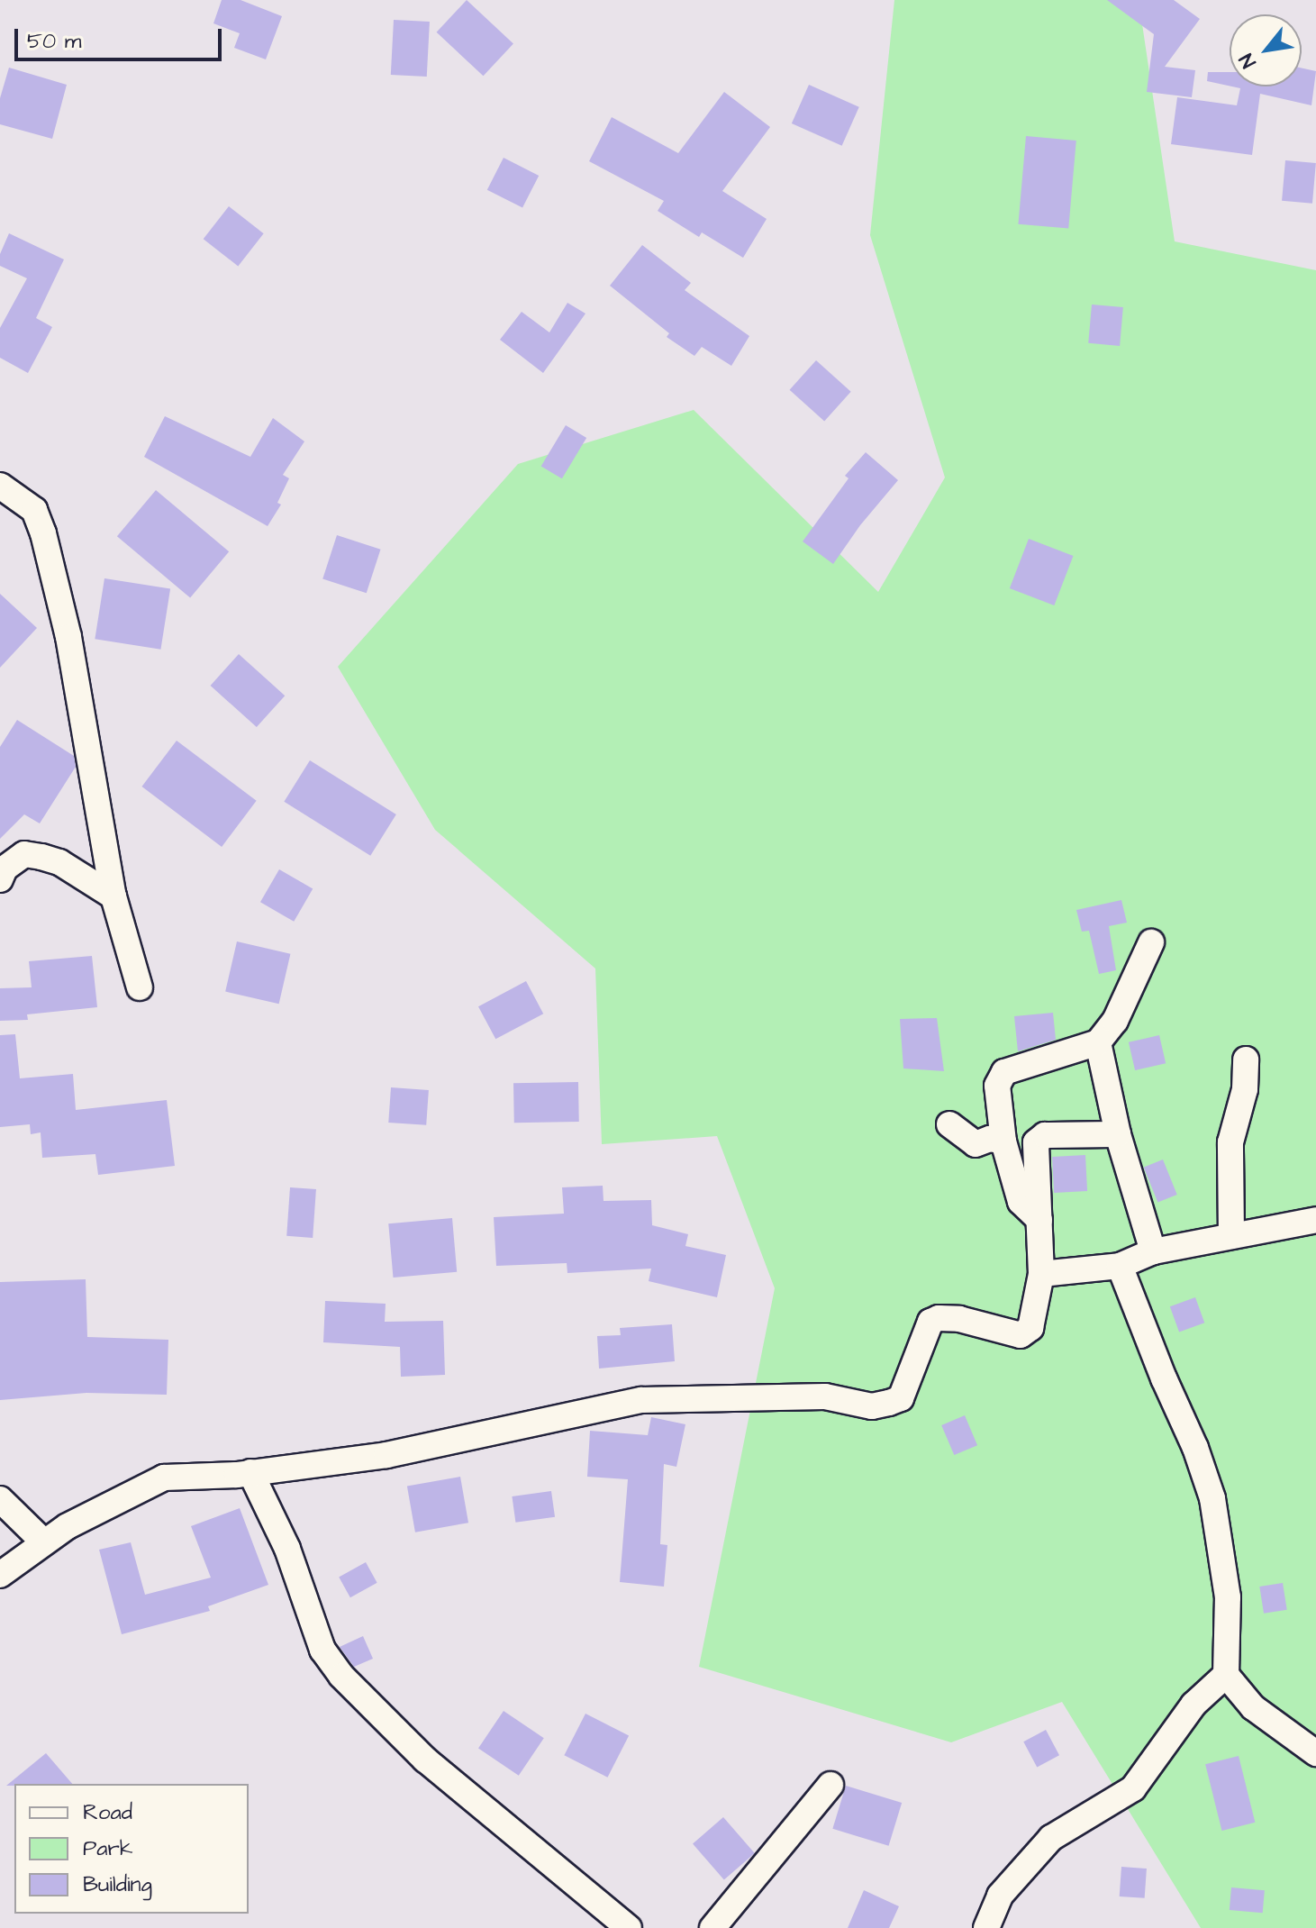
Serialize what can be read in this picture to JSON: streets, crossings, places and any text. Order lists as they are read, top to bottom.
{
  "legend": ["Road", "Park", "Building"],
  "scale_bar": "50 m",
  "north": "bottom left"
}
